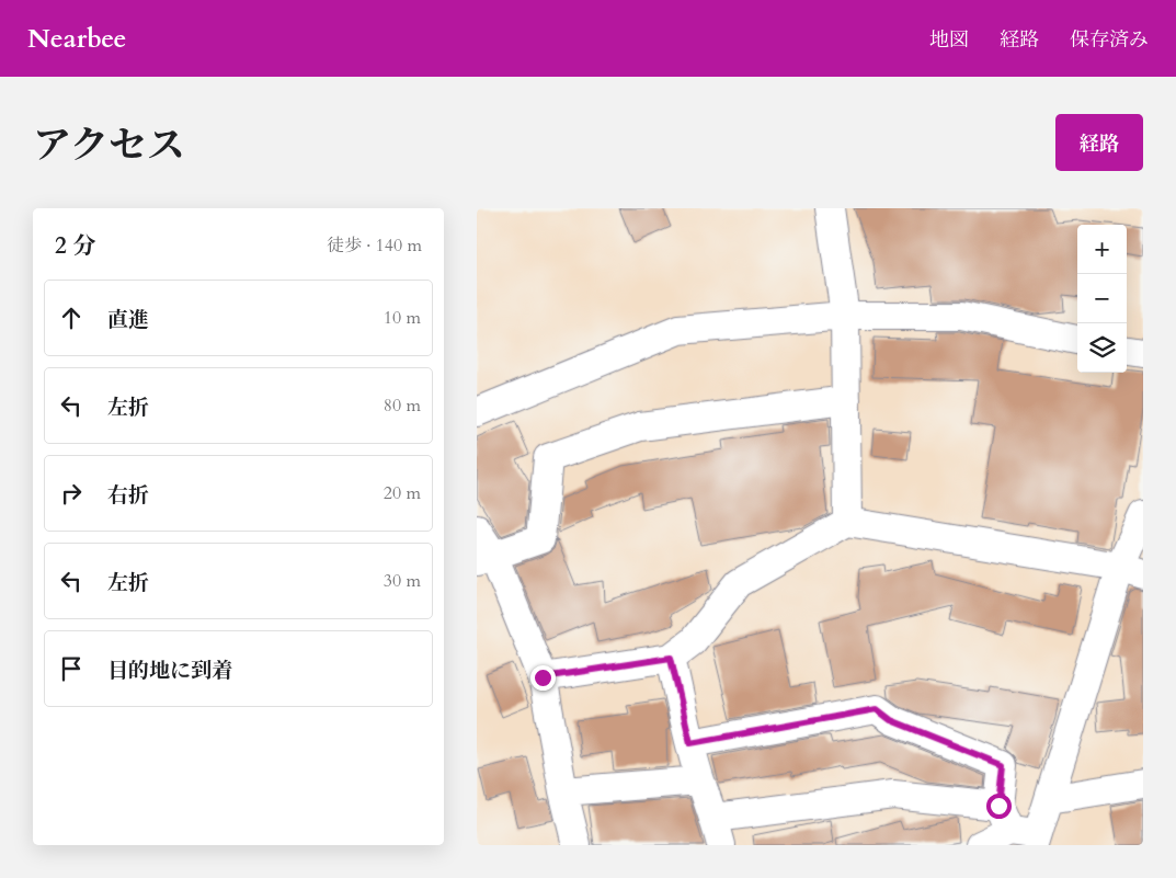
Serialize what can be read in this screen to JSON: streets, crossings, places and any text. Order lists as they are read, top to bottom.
{
  "page": {
    "header": "Nearbee",
    "nav": ["地図", "経路", "保存済み"],
    "title": "アクセス",
    "buttons": "経路",
    "heading": ["2 分", "徒歩 · 140 m"],
    "map_buttons": ["+", "−"],
    "list": [
      ["直進", "10 m"],
      ["左折", "80 m"],
      ["右折", "20 m"],
      ["左折", "30 m"],
      "目的地に到着"
    ]
  }
}
